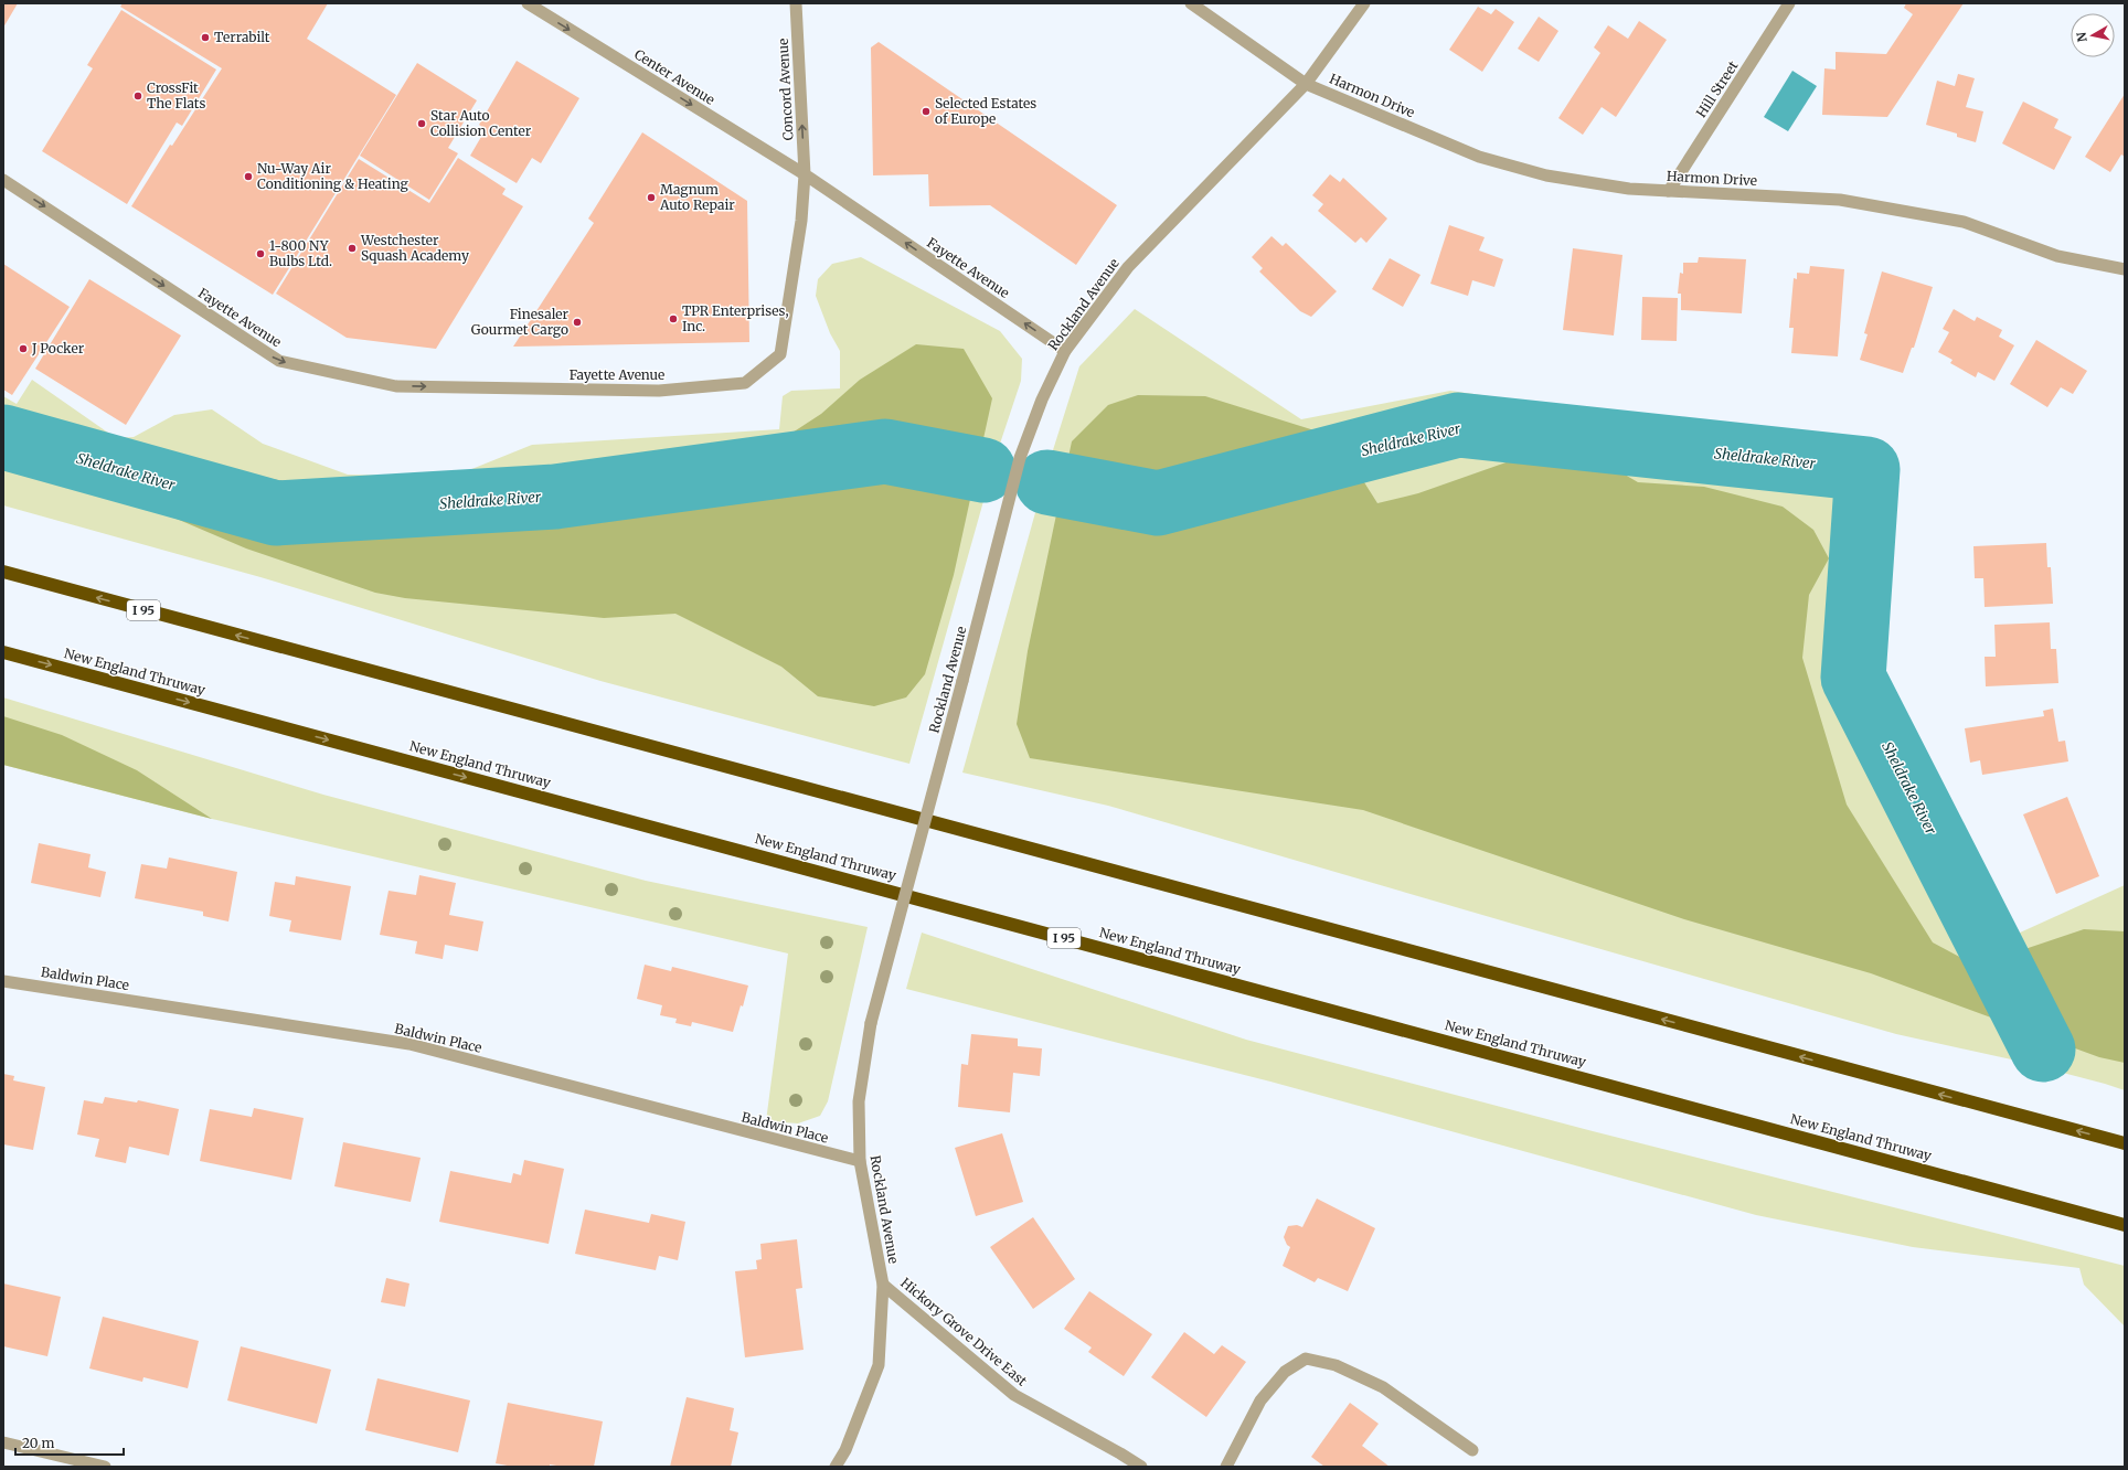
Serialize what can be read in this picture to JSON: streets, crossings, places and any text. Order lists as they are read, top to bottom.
{
  "streets": {
    "highway": ["I 95", "New England Thruway"],
    "street": [
      "Center Avenue",
      "Concord Avenue",
      "Hill Street",
      "Harmon Drive",
      "Fayette Avenue",
      "Rockland Avenue",
      "Baldwin Place",
      "Hickory Grove Drive East"
    ]
  },
  "crossings": [
    ["Center Avenue", "Concord Avenue"],
    ["Center Avenue", "Fayette Avenue"],
    ["Concord Avenue", "Fayette Avenue"],
    ["Hill Street", "Harmon Drive"],
    ["Harmon Drive", "Rockland Avenue"],
    ["Fayette Avenue", "Rockland Avenue"],
    ["Rockland Avenue", "Baldwin Place"],
    ["Rockland Avenue", "Hickory Grove Drive East"]
  ],
  "one_way": ["Center Avenue", "Concord Avenue"],
  "water": ["Sheldrake River"],
  "places": [
    "Terrabilt",
    "CrossFit The Flats",
    "Selected Estates of Europe",
    "Star Auto Collision Center",
    "Nu-Way Air Conditioning & Heating",
    "Magnum Auto Repair",
    "Westchester Squash Academy",
    "1-800 NY Bulbs Ltd.",
    "TPR Enterprises, Inc.",
    "Finesaler Gourmet Cargo",
    "J Pocker"
  ],
  "scale_bar": "20 m",
  "north": "left"
}
